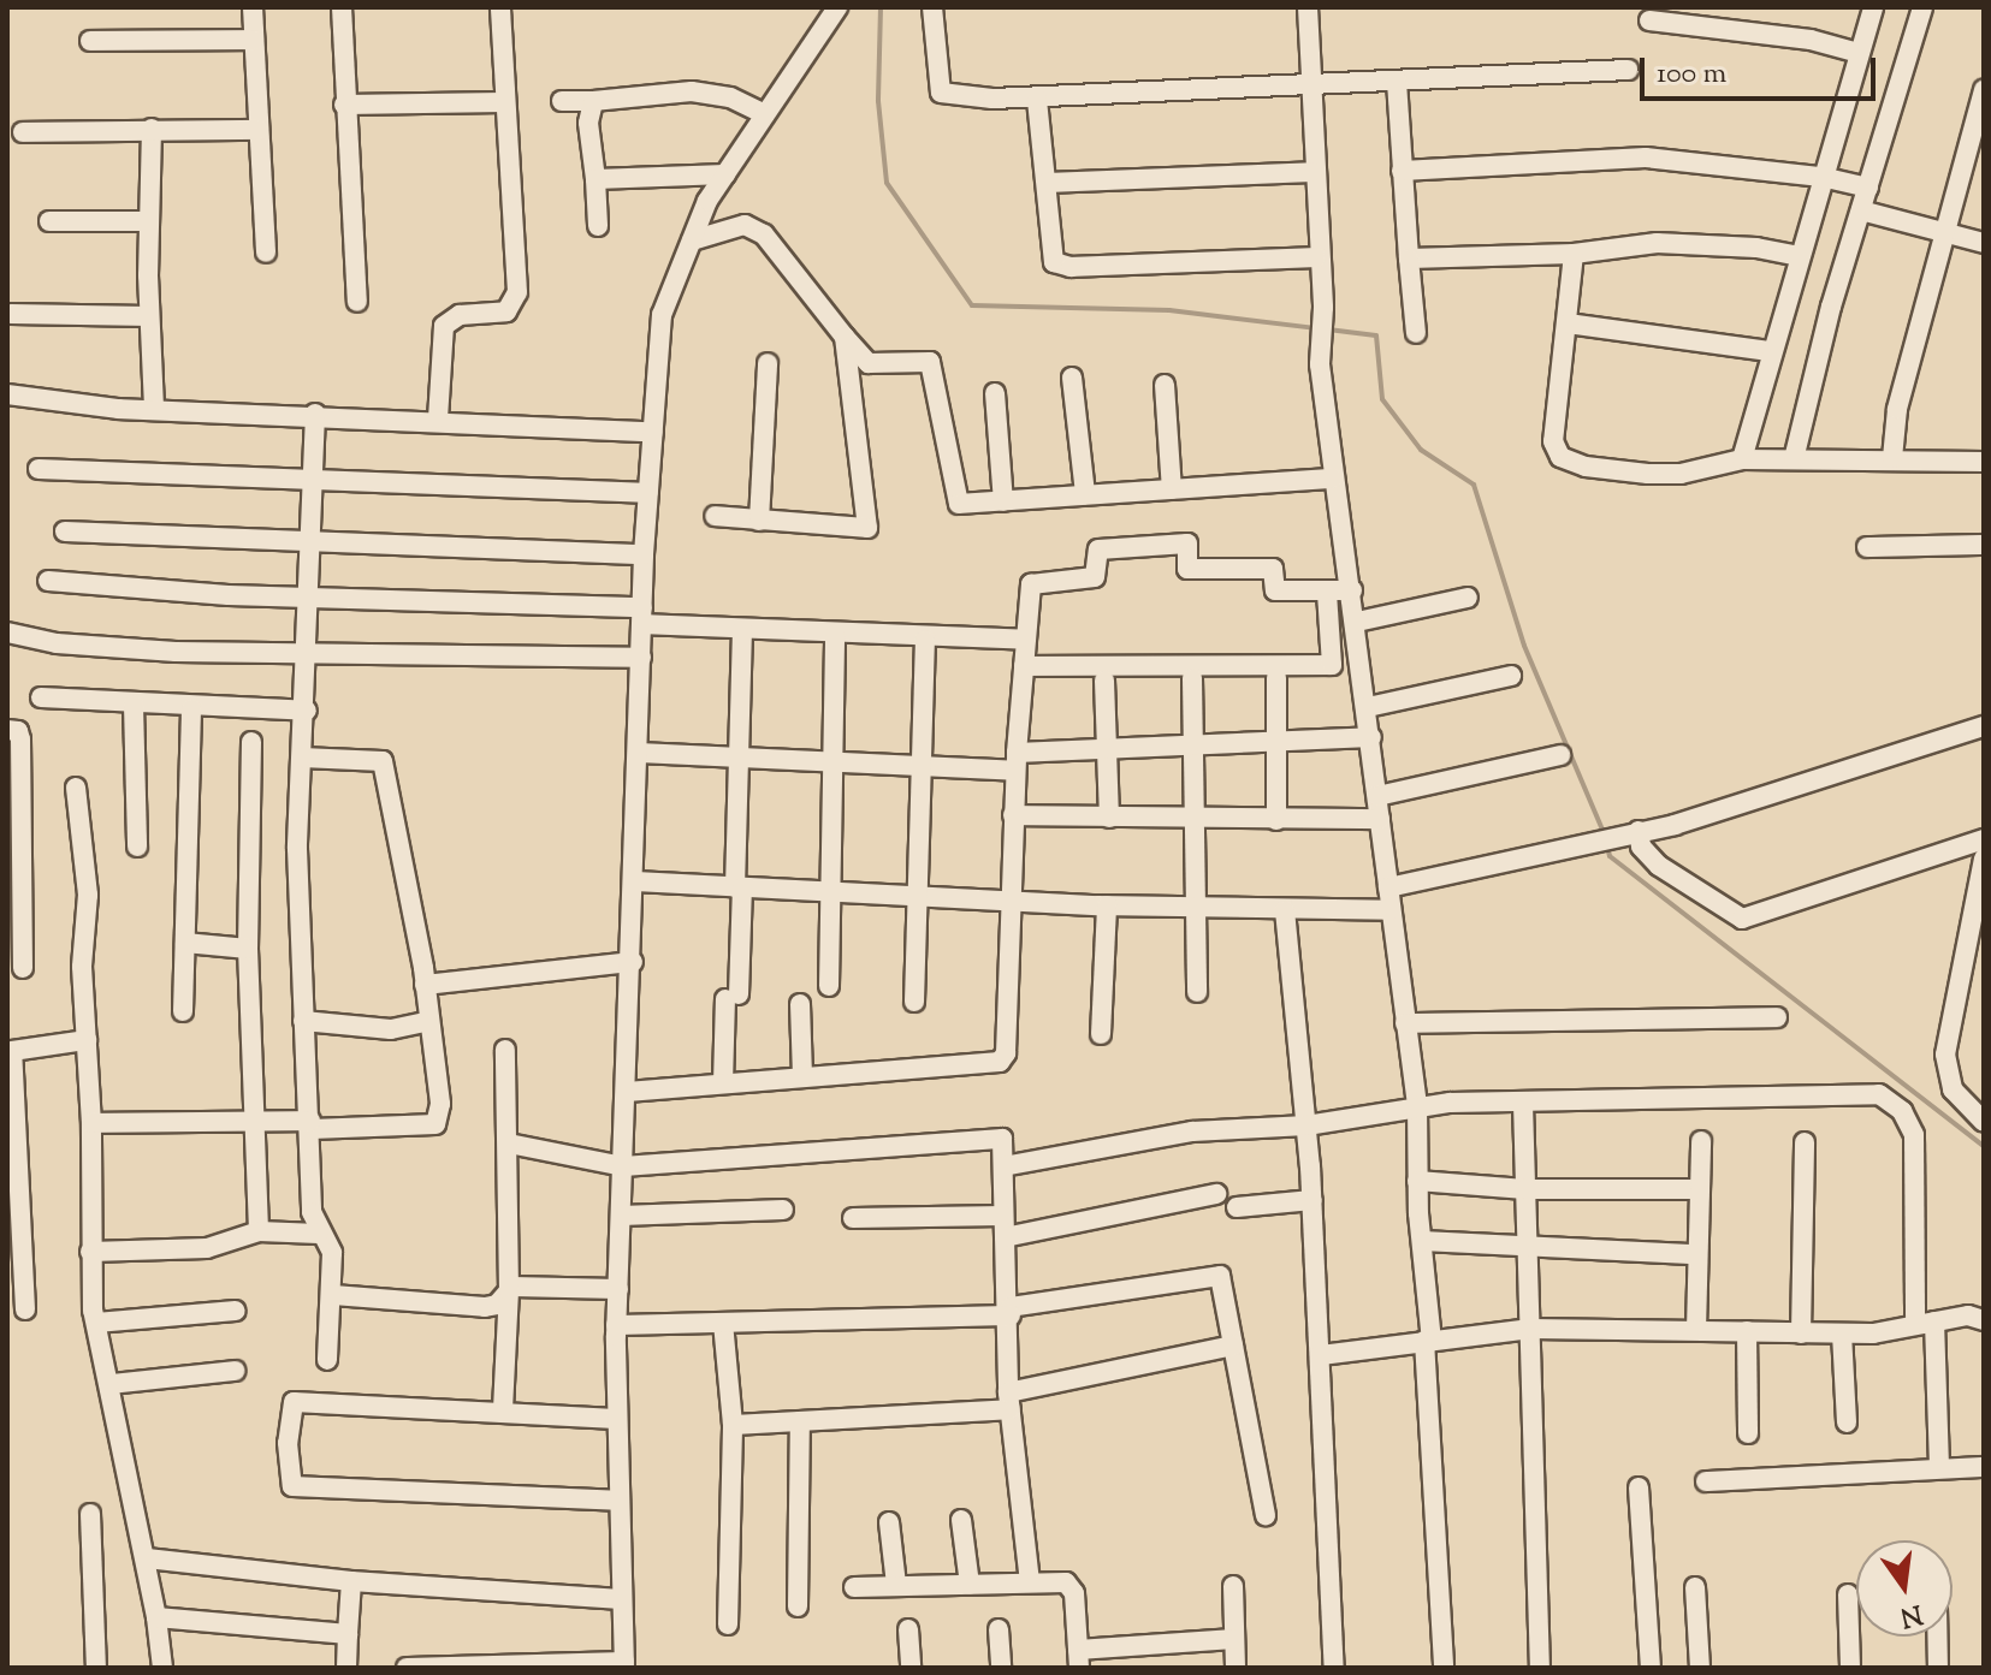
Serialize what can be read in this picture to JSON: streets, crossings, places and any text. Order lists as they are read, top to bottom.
{
  "scale_bar": "100 m",
  "north": "bottom"
}
